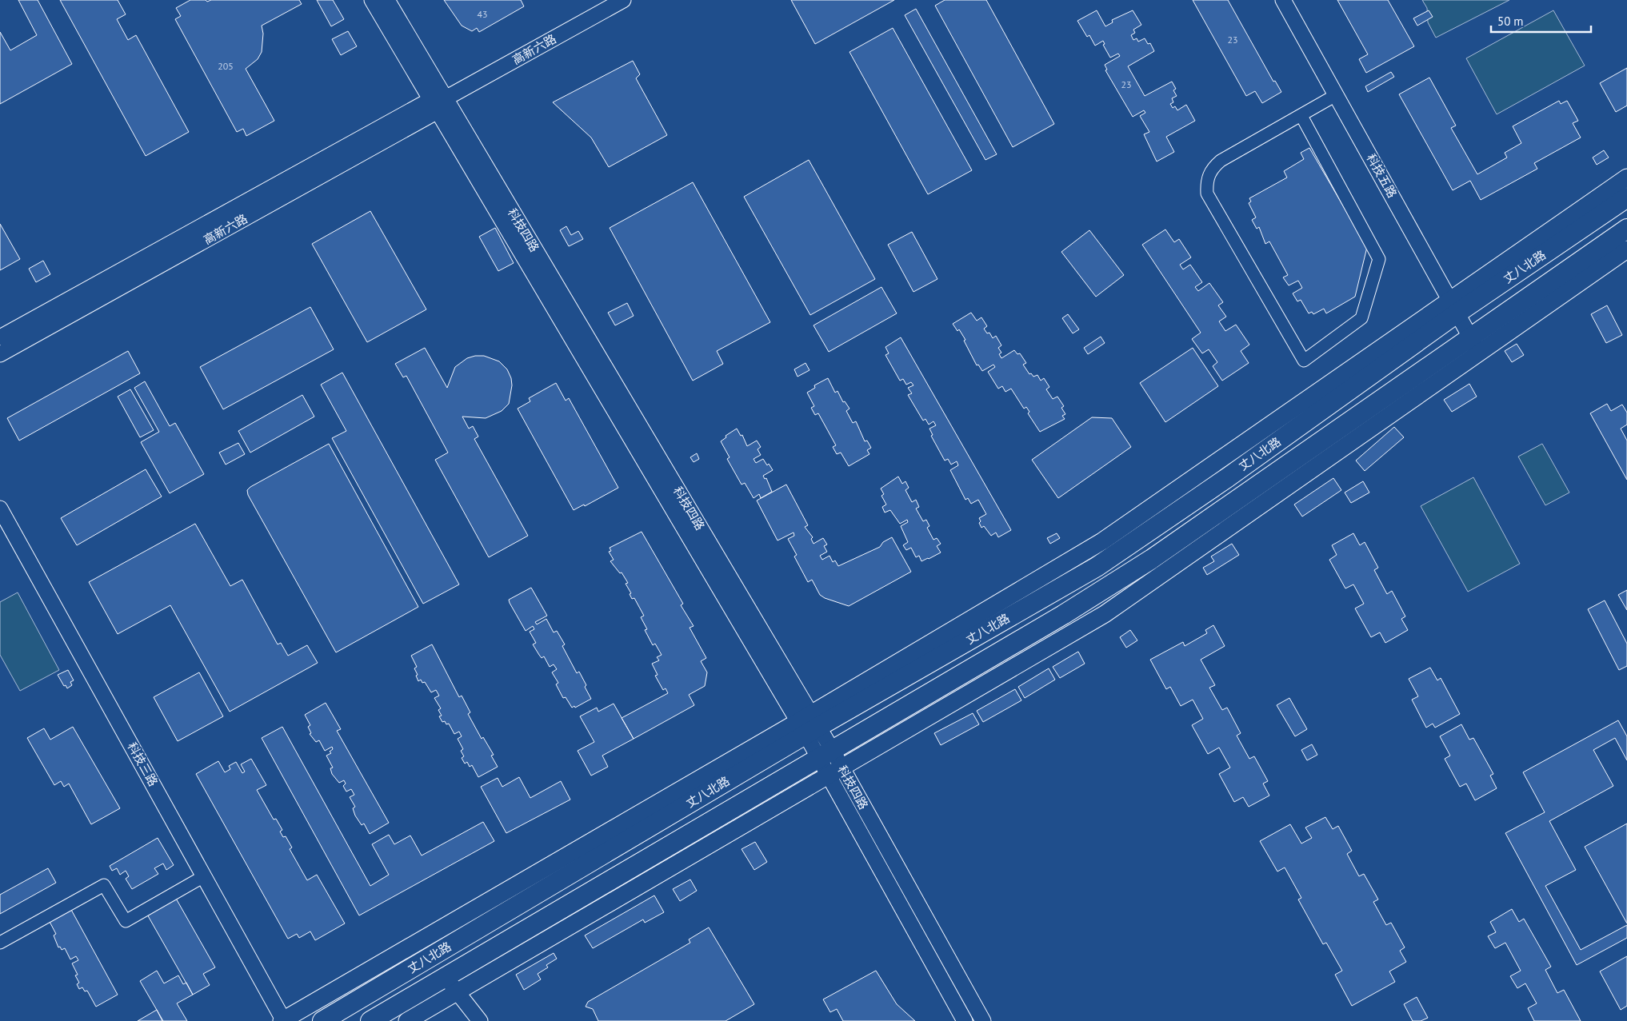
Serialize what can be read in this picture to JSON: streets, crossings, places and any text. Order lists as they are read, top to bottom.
{
  "streets": {
    "main road": ["丈八北路"],
    "street": [
      "高新六路",
      "科技五路",
      "科技四路",
      "科技三路"
    ]
  },
  "crossings": [
    ["高新六路", "科技四路"],
    ["科技五路", "丈八北路"],
    ["科技四路", "丈八北路"]
  ],
  "house_numbers": [
    "43",
    "23",
    "205",
    "23"
  ],
  "scale_bar": "50 m"
}
